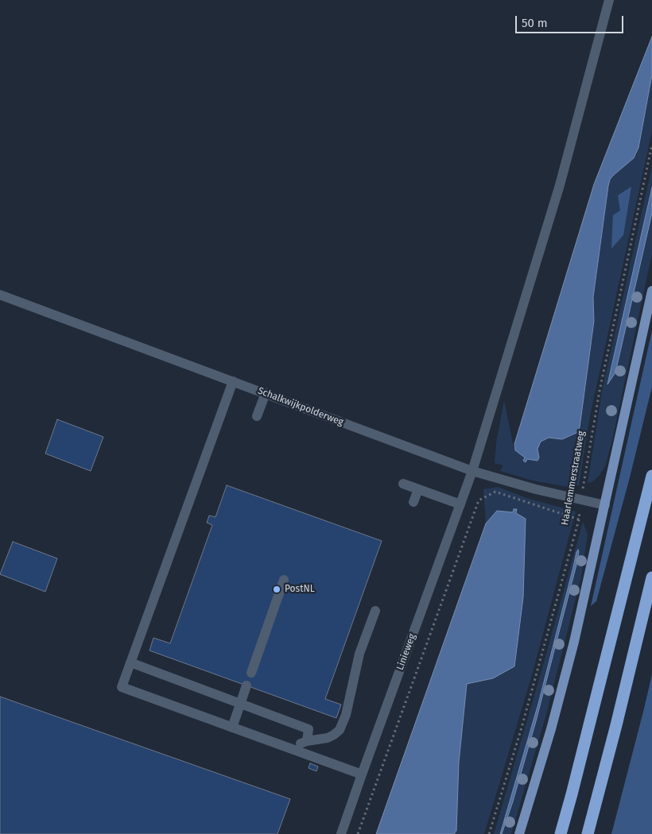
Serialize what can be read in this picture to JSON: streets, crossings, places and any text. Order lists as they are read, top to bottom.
{
  "streets": {
    "street": ["Schalkwijkpolderweg", "Linieweg"],
    "path": ["Haarlemmerstraatweg"]
  },
  "crossings": [
    ["Schalkwijkpolderweg", "Haarlemmerstraatweg"],
    ["Schalkwijkpolderweg", "Linieweg"]
  ],
  "places": ["PostNL"],
  "scale_bar": "50 m"
}
